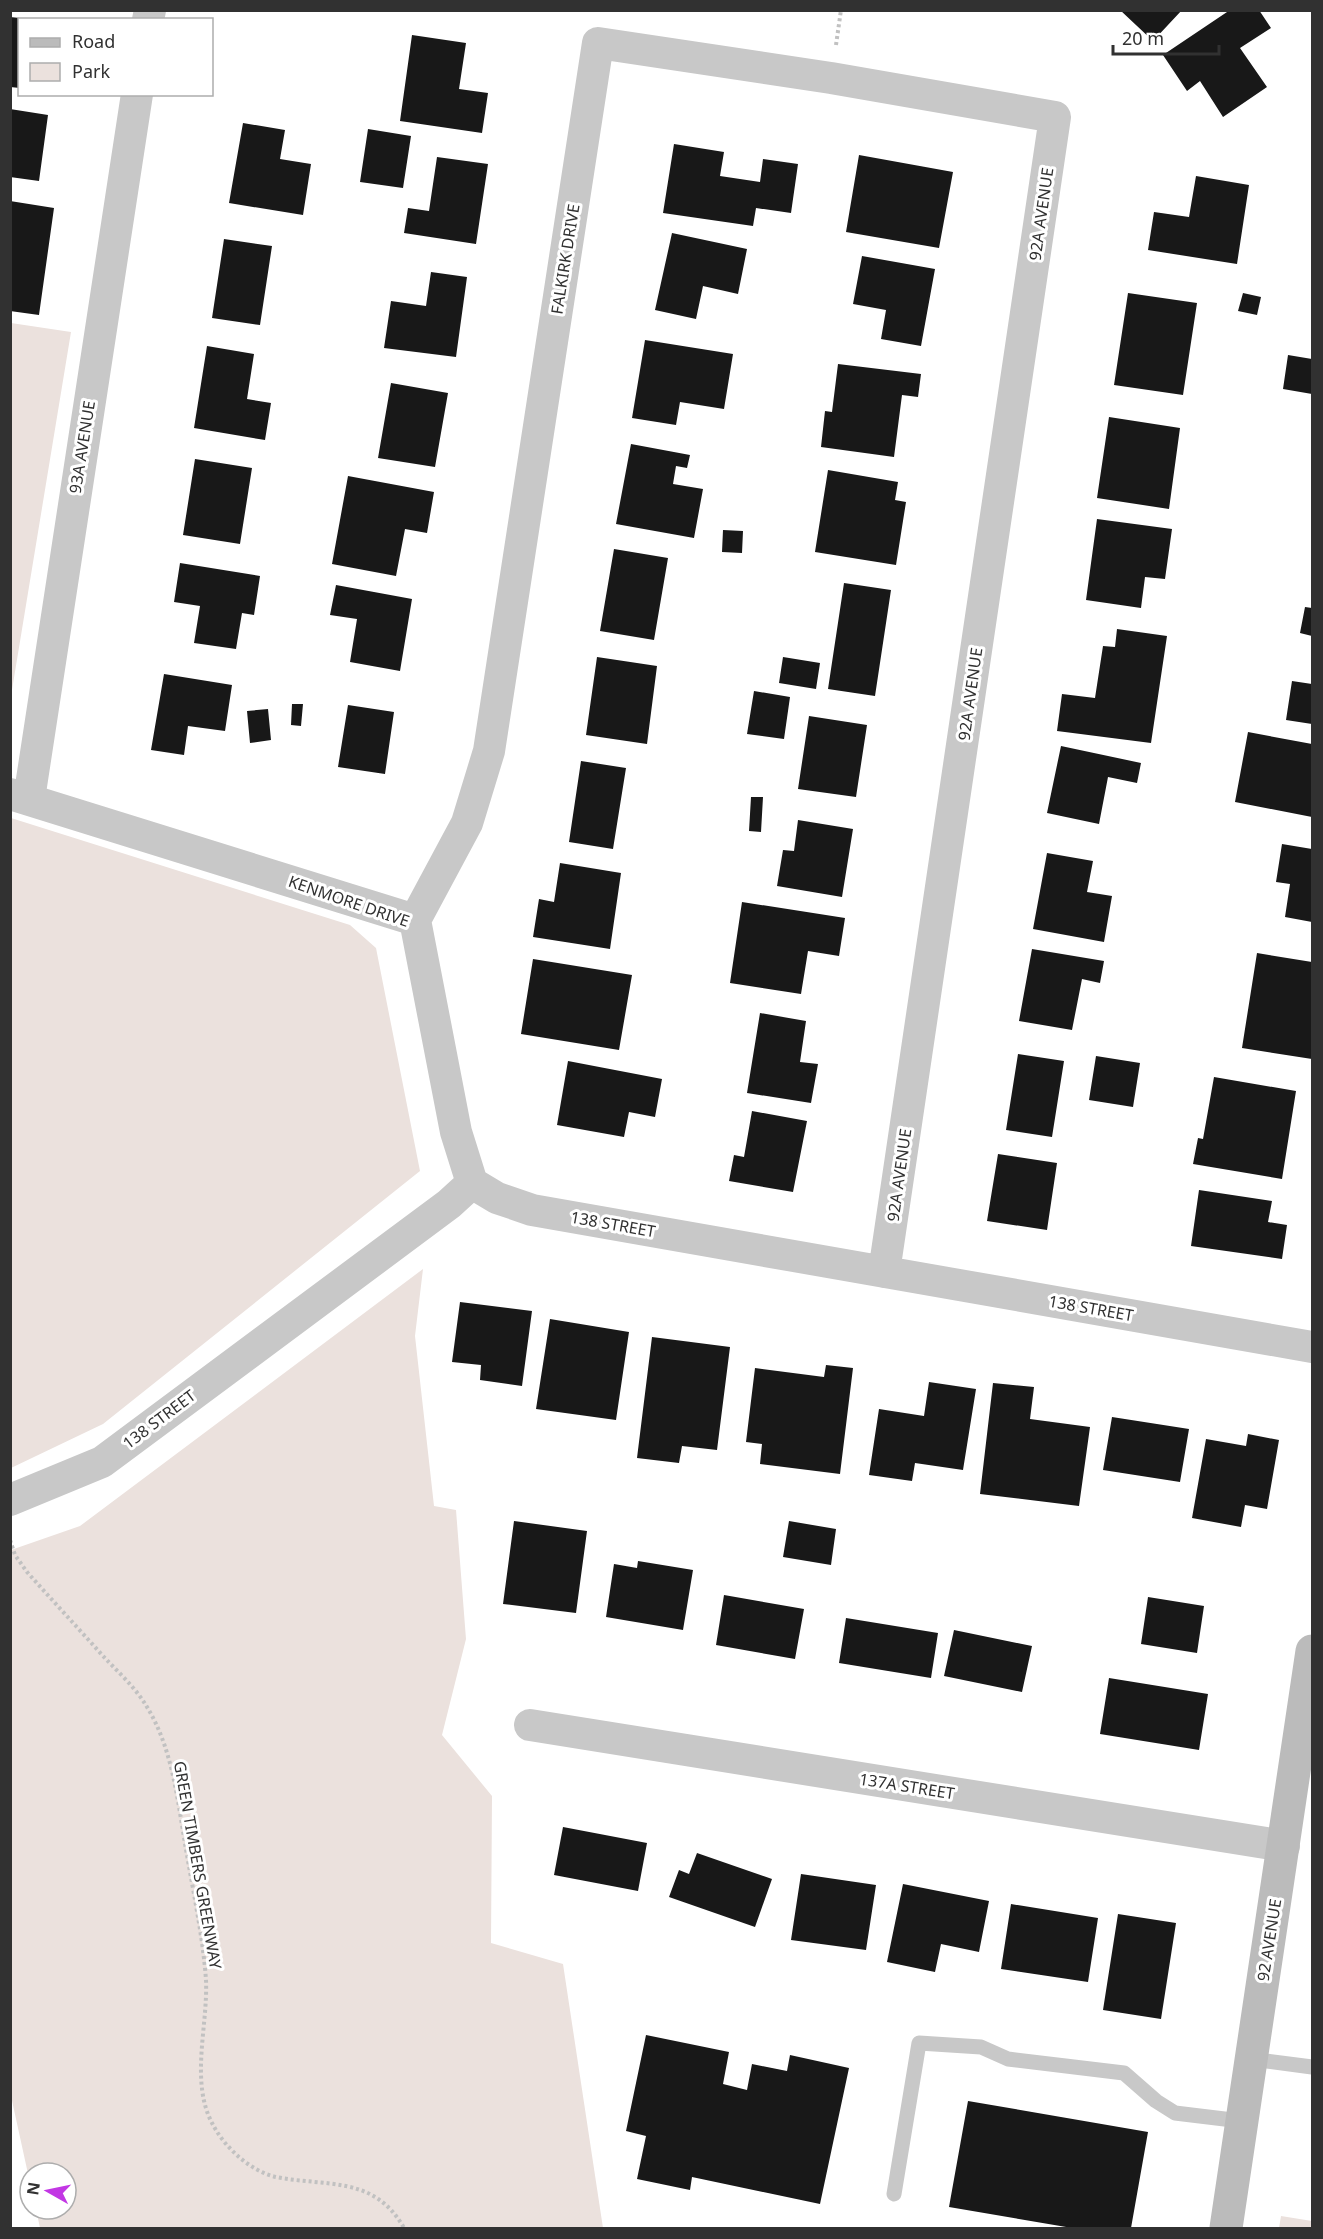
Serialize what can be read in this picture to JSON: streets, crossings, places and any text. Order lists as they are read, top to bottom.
{
  "streets": {
    "main road": ["92 AVENUE"],
    "street": [
      "92A AVENUE",
      "FALKIRK DRIVE",
      "93A AVENUE",
      "KENMORE DRIVE",
      "138 STREET",
      "137A STREET"
    ],
    "path": ["GREEN TIMBERS GREENWAY"]
  },
  "crossings": [
    ["92A AVENUE", "FALKIRK DRIVE"],
    ["92A AVENUE", "138 STREET"],
    ["FALKIRK DRIVE", "KENMORE DRIVE"],
    ["93A AVENUE", "KENMORE DRIVE"],
    ["KENMORE DRIVE", "138 STREET"],
    ["137A STREET", "92 AVENUE"]
  ],
  "legend": ["Road", "Park"],
  "scale_bar": "20 m",
  "north": "left"
}
